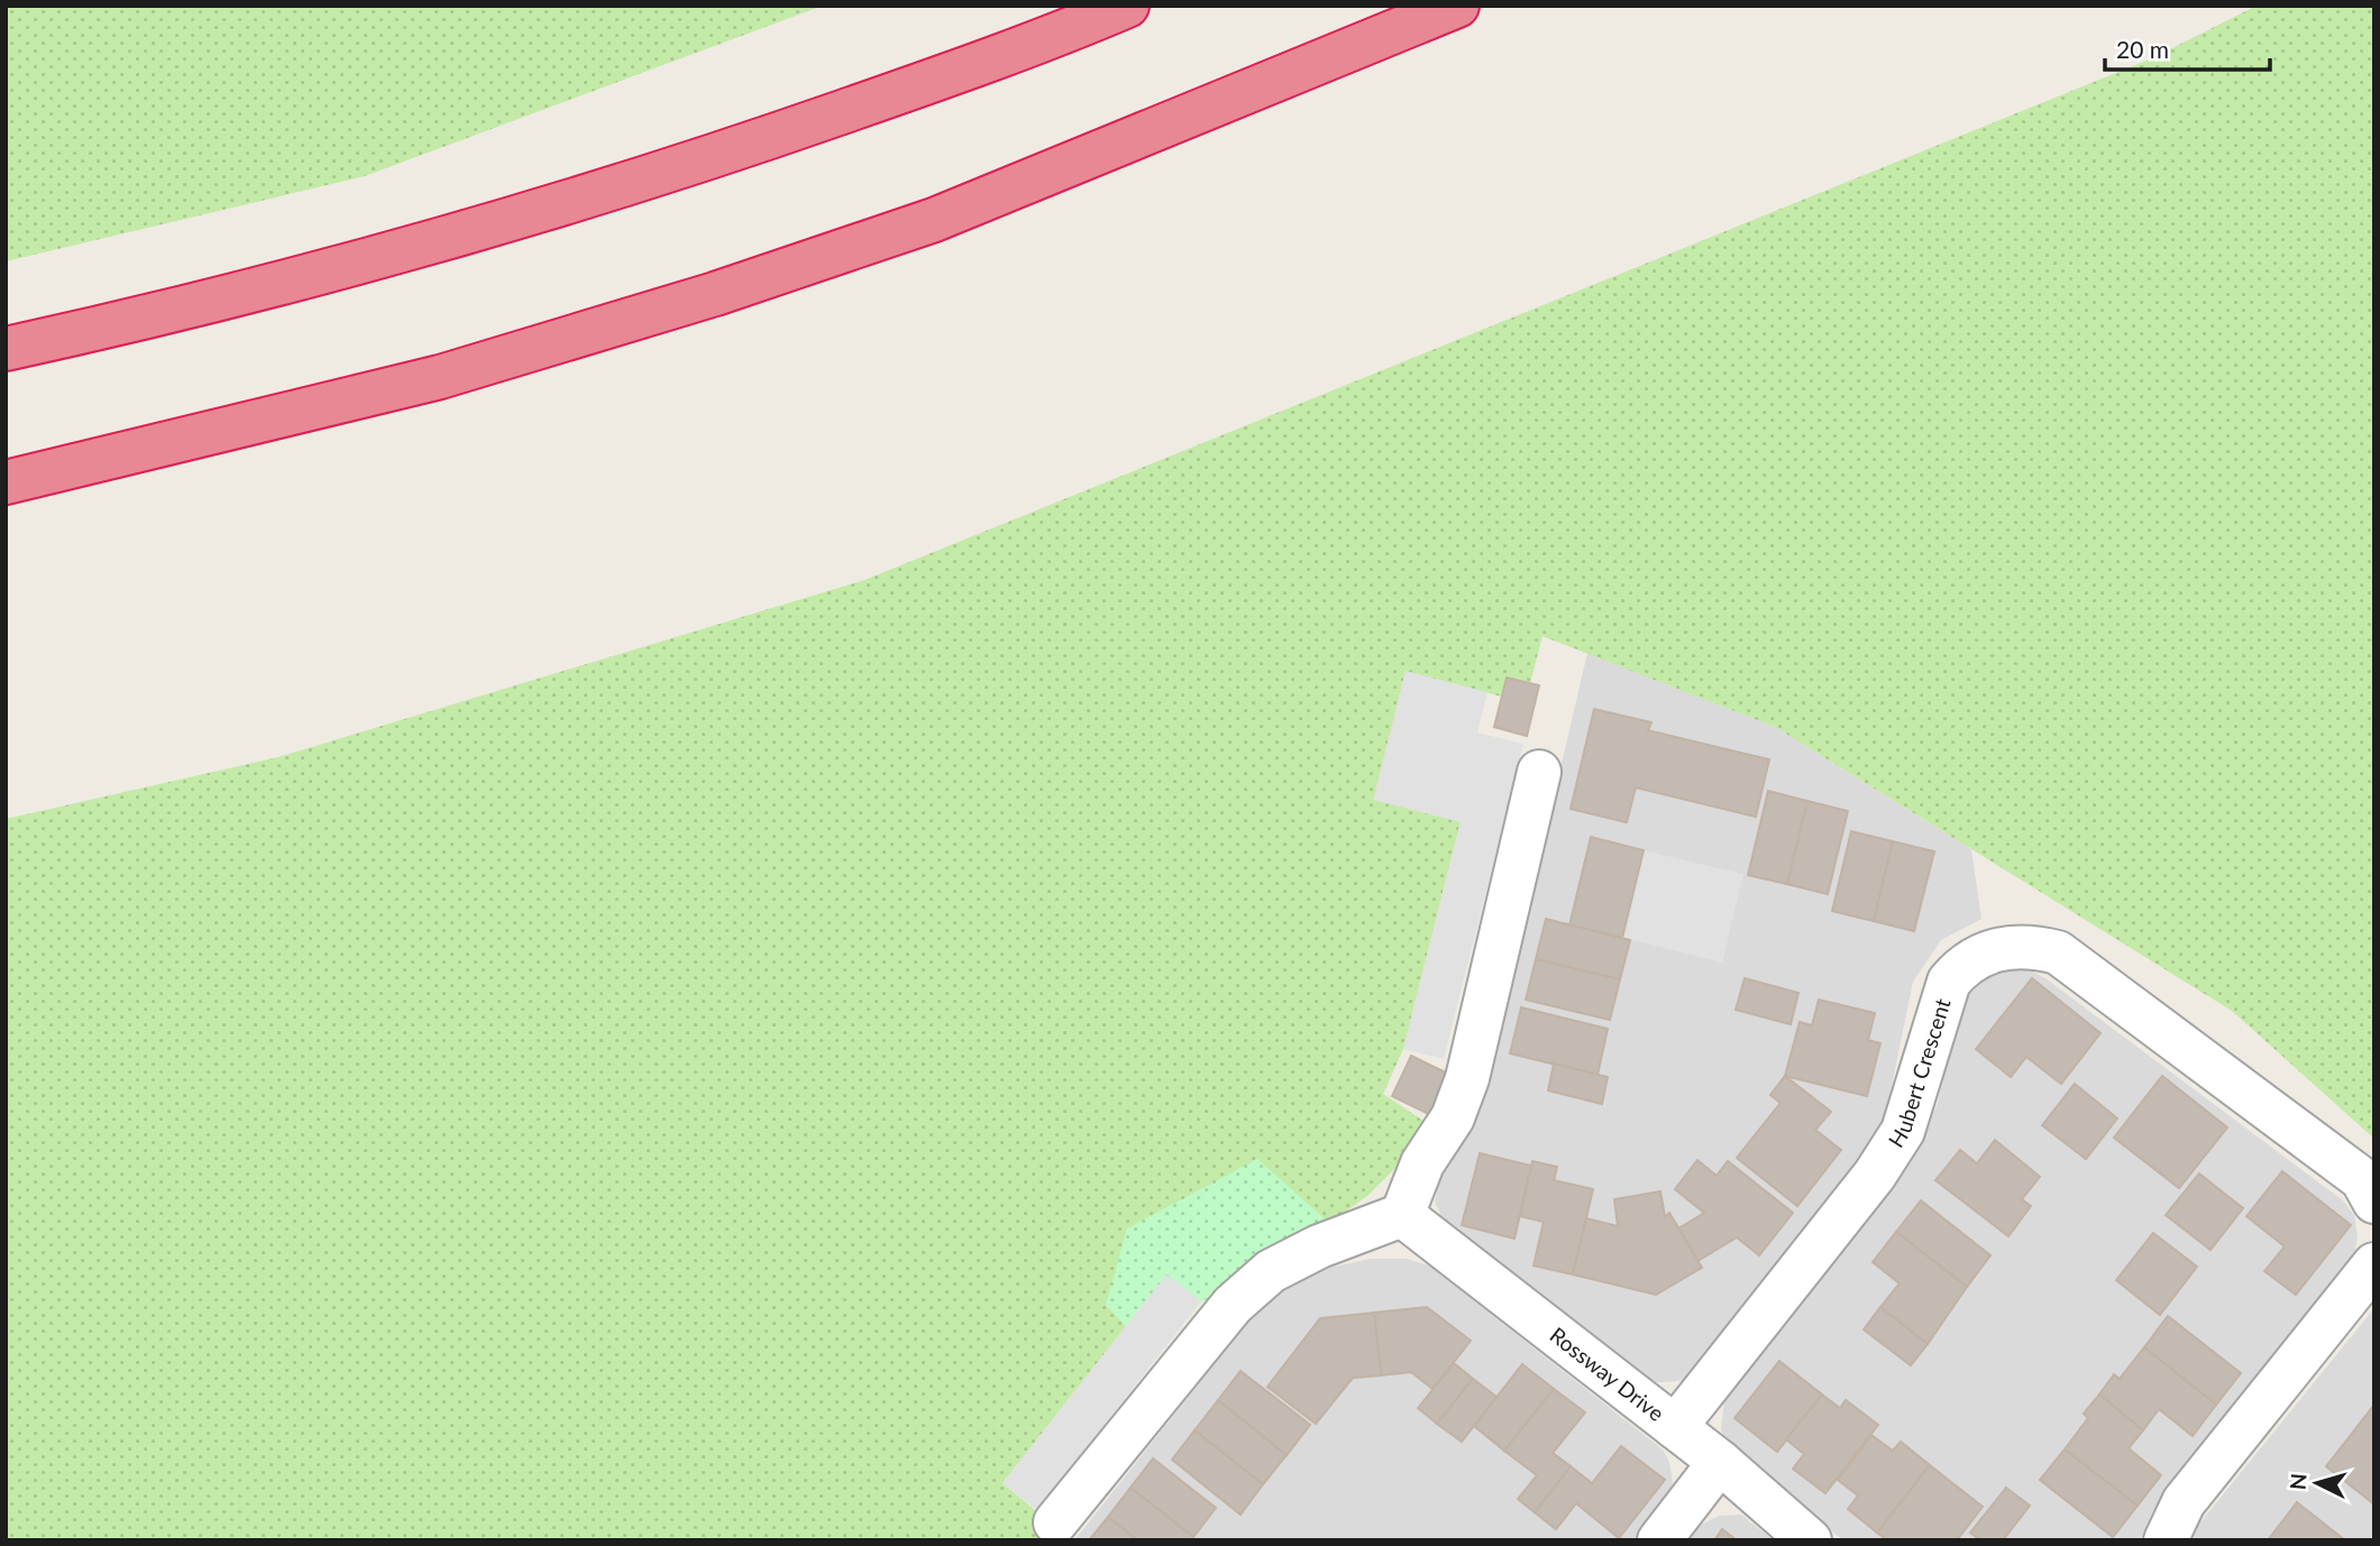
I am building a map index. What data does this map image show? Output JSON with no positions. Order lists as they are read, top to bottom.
{
  "streets": {
    "street": ["Hubert Crescent", "Rossway Drive"]
  },
  "crossings": [
    ["Hubert Crescent", "Rossway Drive"]
  ],
  "scale_bar": "20 m",
  "north": "left"
}
